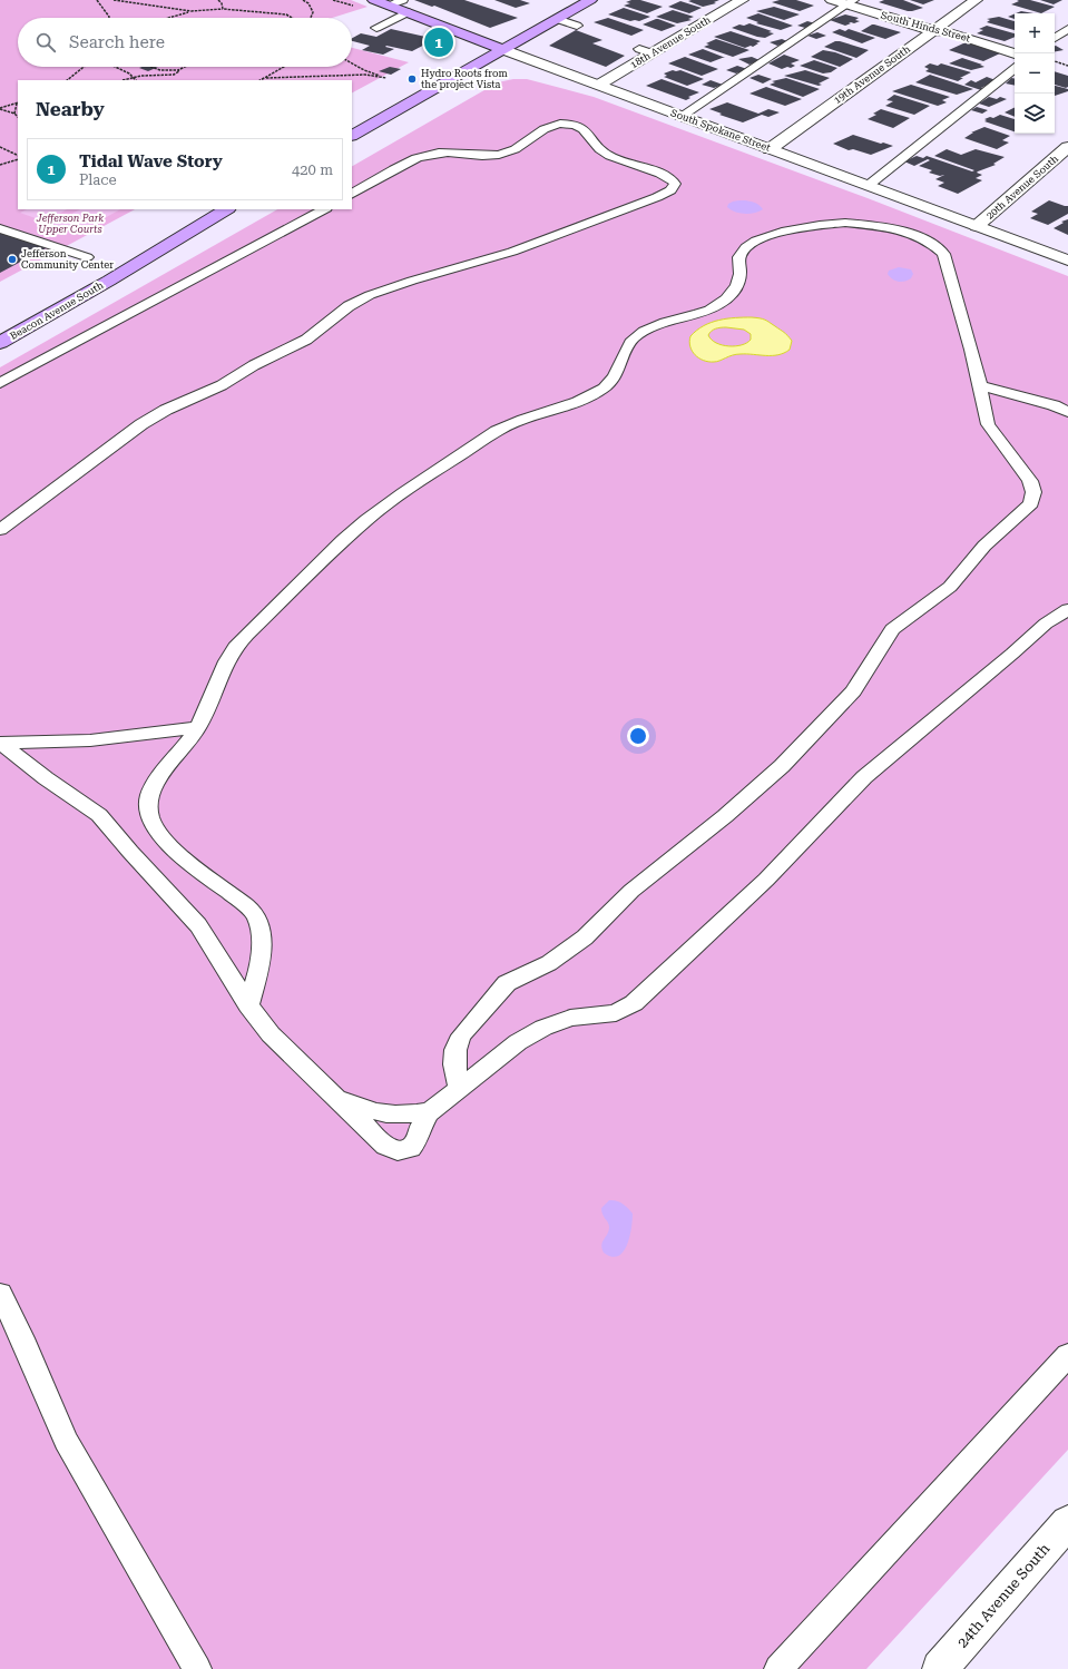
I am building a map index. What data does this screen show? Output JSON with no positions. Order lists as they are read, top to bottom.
{
  "streets": {
    "main road": ["South Spokane Street", "Beacon Avenue South"],
    "street": [
      "South Hinds Street",
      "18th Avenue South",
      "19th Avenue South",
      "20th Avenue South",
      "24th Avenue South"
    ]
  },
  "crossings": [
    ["South Hinds Street", "19th Avenue South"],
    ["18th Avenue South", "South Spokane Street"],
    ["19th Avenue South", "South Spokane Street"],
    ["South Spokane Street", "20th Avenue South"]
  ],
  "parks": ["Jefferson Park Upper Courts"],
  "places": ["Hydro Roots from the project Vista", "Jefferson Community Center"],
  "page": {
    "map_buttons": ["+", "−"],
    "search": "Search here",
    "pins": "1",
    "heading": "Nearby",
    "list": [
      {
        "mark": "1",
        "name": "Tidal Wave Story",
        "note": "Place",
        "value": "420 m"
      }
    ]
  }
}
